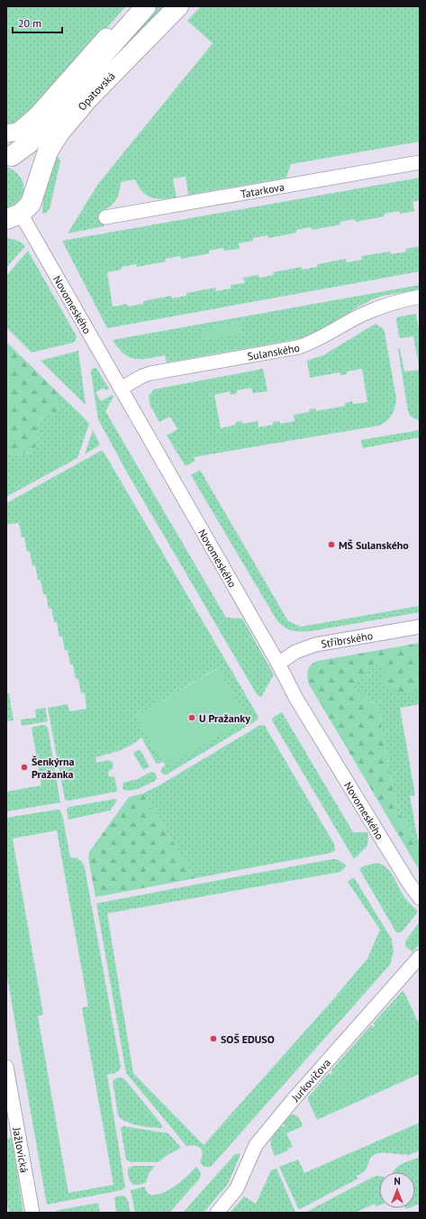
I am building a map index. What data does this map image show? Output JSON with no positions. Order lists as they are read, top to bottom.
{
  "streets": {
    "main road": ["Opatovská"],
    "street": [
      "Tatarkova",
      "Novomeského",
      "Sulanského",
      "Stříbrského",
      "Jurkovičova",
      "Jažlovická"
    ]
  },
  "crossings": [
    ["Opatovská", "Novomeského"],
    ["Novomeského", "Sulanského"],
    ["Novomeského", "Stříbrského"]
  ],
  "places": [
    "MŠ Sulanského",
    "U Pražanky",
    "Šenkýrna Pražanka",
    "SOŠ EDUSO"
  ],
  "scale_bar": "20 m",
  "north": "top"
}
